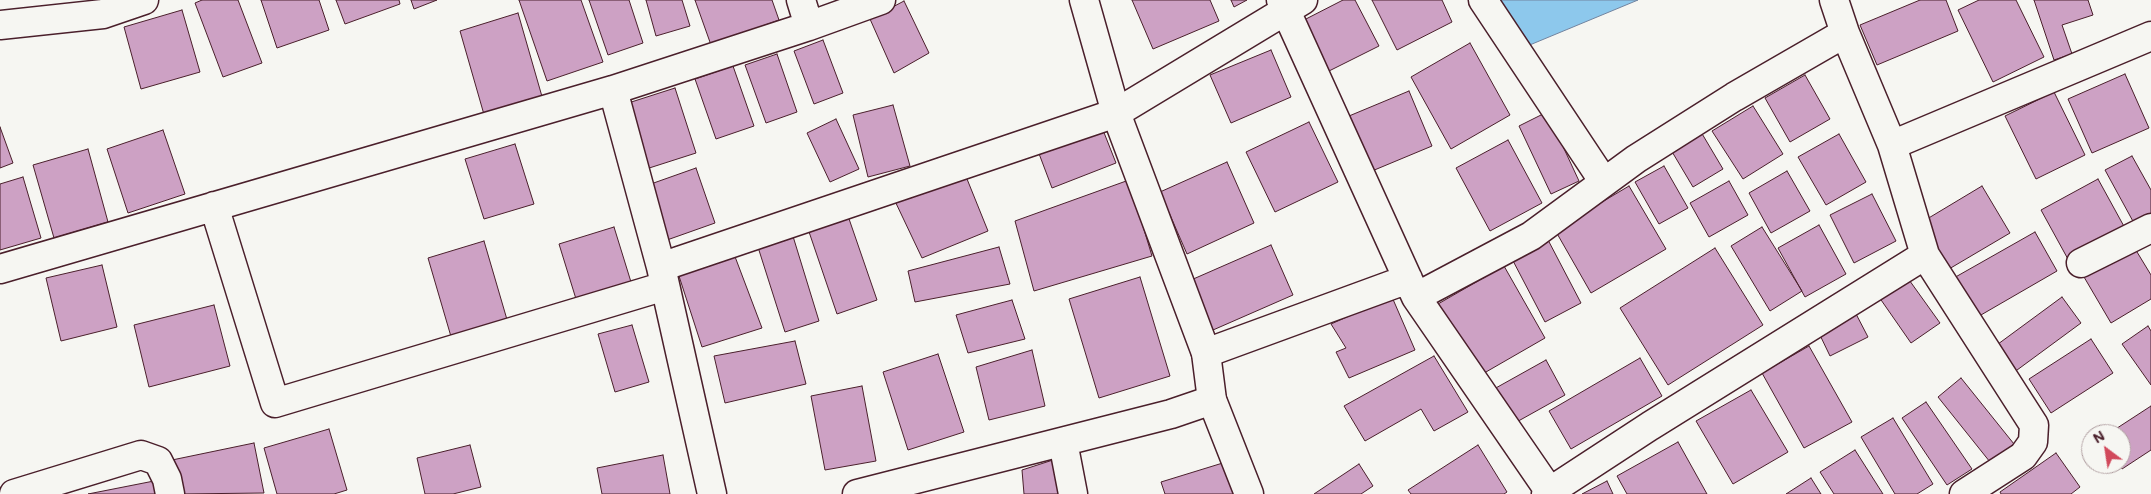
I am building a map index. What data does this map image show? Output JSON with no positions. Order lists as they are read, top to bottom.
{
  "north": "top left"
}
